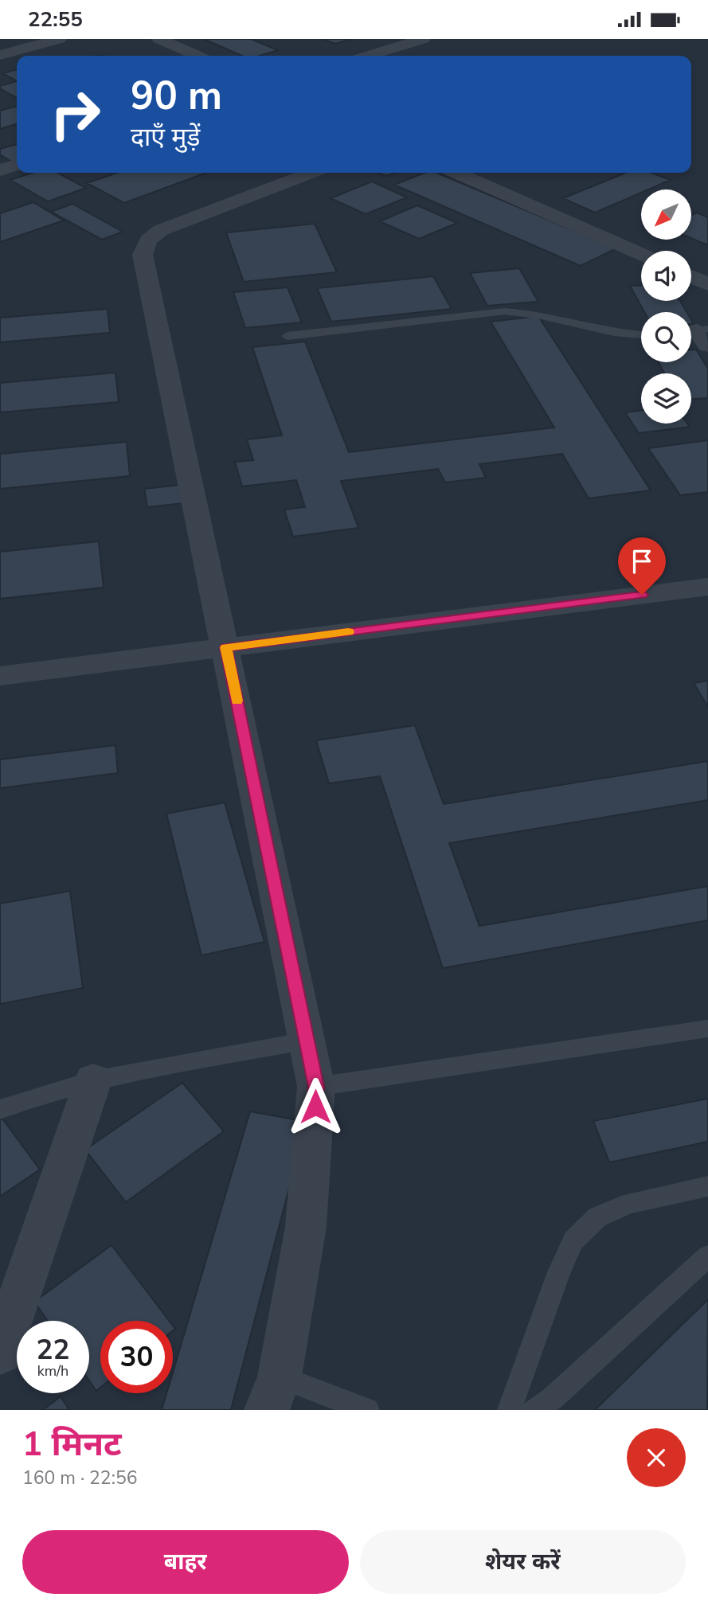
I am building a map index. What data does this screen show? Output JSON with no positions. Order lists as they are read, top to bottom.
{
  "north": "bottom left",
  "page": {
    "status": "22:55",
    "turn": ["90 m", "दाएँ मुड़ें"],
    "speed": "22 km/h",
    "limit": "30",
    "heading": ["1 मिनट", "160 m · 22:56"],
    "buttons": ["बाहर", "शेयर करें"]
  }
}
